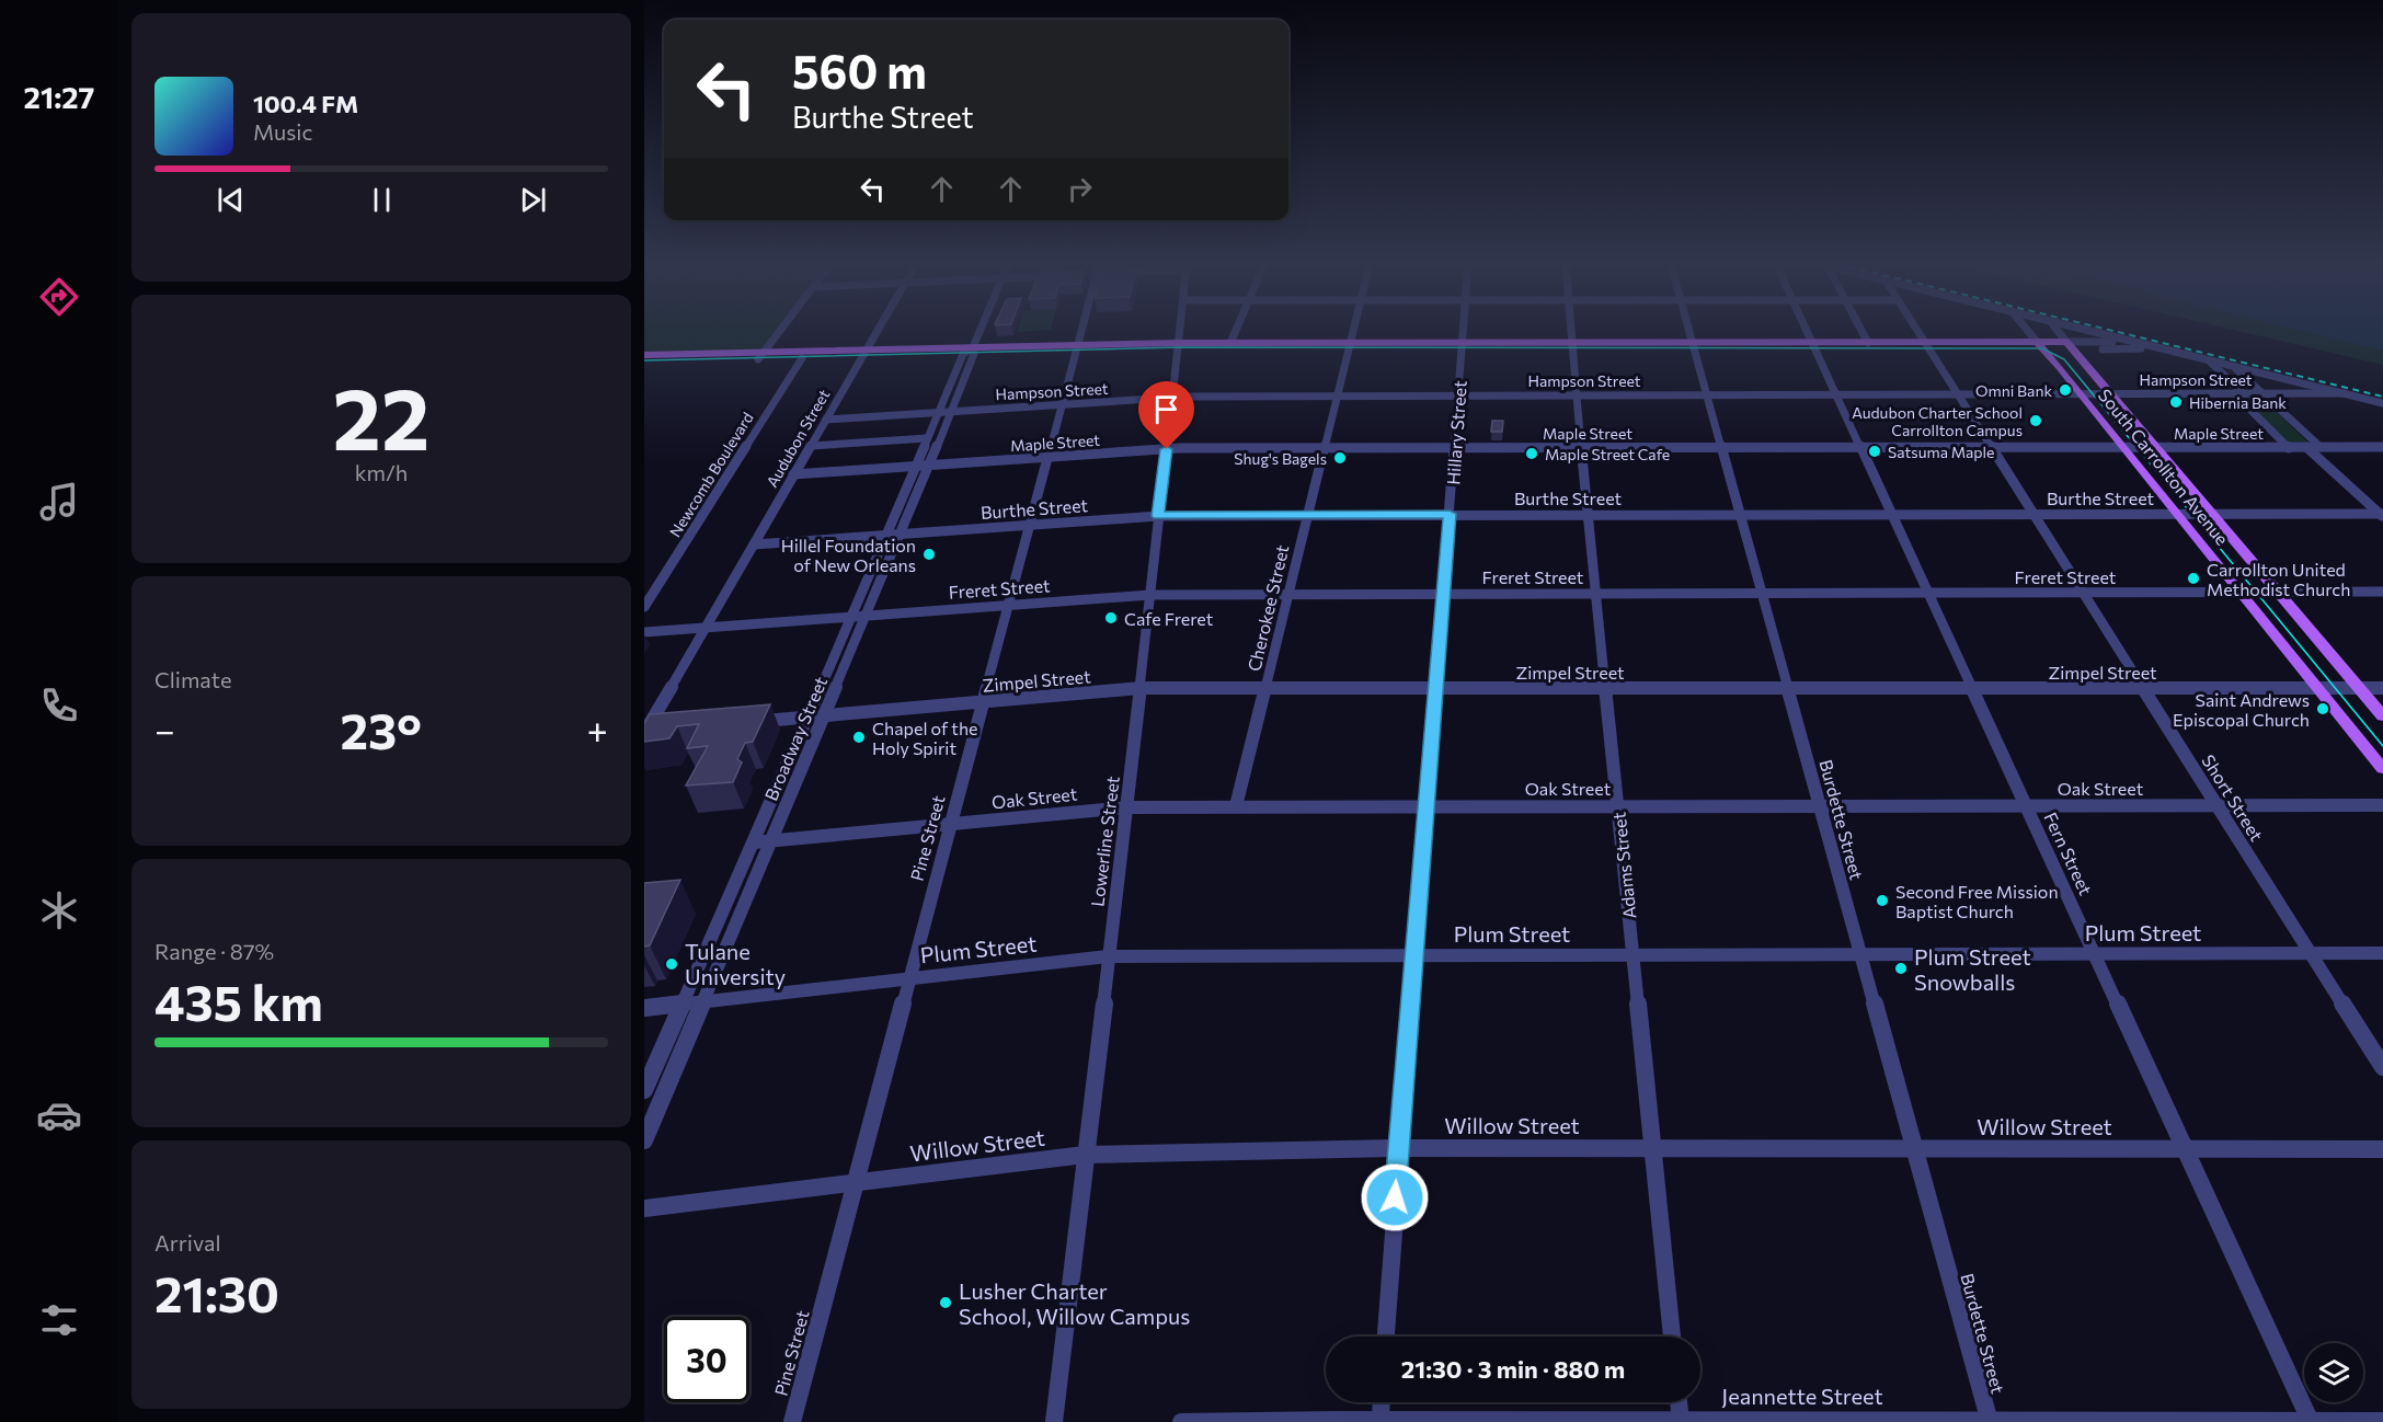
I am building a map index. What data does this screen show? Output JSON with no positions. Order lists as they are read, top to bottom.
{
  "streets": {
    "main road": ["South Carrollton Avenue"],
    "street": [
      "Hampson Street",
      "Hillary Street",
      "Maple Street",
      "Audubon Street",
      "Newcomb Boulevard",
      "Burthe Street",
      "Freret Street",
      "Cherokee Street",
      "Zimpel Street",
      "Broadway Street",
      "Oak Street",
      "Short Street",
      "Burdette Street",
      "Pine Street",
      "Lowerline Street",
      "Fern Street",
      "Adams Street",
      "Plum Street",
      "Willow Street",
      "Jeannette Street"
    ]
  },
  "crossings": [
    ["Hampson Street", "Hillary Street"],
    ["Hampson Street", "Audubon Street"],
    ["Hampson Street", "South Carrollton Avenue"],
    ["Hampson Street", "Cherokee Street"],
    ["Hampson Street", "Broadway Street"],
    ["Hampson Street", "Short Street"],
    ["Hampson Street", "Burdette Street"],
    ["Hampson Street", "Pine Street"],
    ["Hampson Street", "Lowerline Street"],
    ["Hampson Street", "Fern Street"],
    ["Hampson Street", "Adams Street"],
    ["Hillary Street", "Maple Street"],
    ["Hillary Street", "Burthe Street"],
    ["Hillary Street", "Freret Street"],
    ["Hillary Street", "Zimpel Street"],
    ["Hillary Street", "Oak Street"],
    ["Hillary Street", "Plum Street"],
    ["Hillary Street", "Willow Street"],
    ["Maple Street", "Audubon Street"],
    ["Maple Street", "South Carrollton Avenue"],
    ["Maple Street", "Cherokee Street"],
    ["Maple Street", "Broadway Street"],
    ["Maple Street", "Short Street"],
    ["Maple Street", "Burdette Street"],
    ["Maple Street", "Pine Street"],
    ["Maple Street", "Lowerline Street"],
    ["Maple Street", "Fern Street"],
    ["Maple Street", "Adams Street"],
    ["Audubon Street", "Burthe Street"],
    ["Audubon Street", "Freret Street"],
    ["South Carrollton Avenue", "Burthe Street"],
    ["South Carrollton Avenue", "Freret Street"],
    ["South Carrollton Avenue", "Zimpel Street"],
    ["Burthe Street", "Cherokee Street"],
    ["Burthe Street", "Broadway Street"],
    ["Burthe Street", "Short Street"],
    ["Burthe Street", "Burdette Street"],
    ["Burthe Street", "Pine Street"],
    ["Burthe Street", "Lowerline Street"],
    ["Burthe Street", "Fern Street"],
    ["Burthe Street", "Adams Street"],
    ["Freret Street", "Cherokee Street"],
    ["Freret Street", "Broadway Street"],
    ["Freret Street", "Short Street"],
    ["Freret Street", "Burdette Street"],
    ["Freret Street", "Pine Street"],
    ["Freret Street", "Lowerline Street"],
    ["Freret Street", "Fern Street"],
    ["Freret Street", "Adams Street"],
    ["Cherokee Street", "Zimpel Street"],
    ["Cherokee Street", "Oak Street"],
    ["Zimpel Street", "Broadway Street"],
    ["Zimpel Street", "Short Street"],
    ["Zimpel Street", "Burdette Street"],
    ["Zimpel Street", "Pine Street"],
    ["Zimpel Street", "Lowerline Street"],
    ["Zimpel Street", "Fern Street"],
    ["Zimpel Street", "Adams Street"],
    ["Broadway Street", "Oak Street"],
    ["Broadway Street", "Plum Street"],
    ["Oak Street", "Short Street"],
    ["Oak Street", "Burdette Street"],
    ["Oak Street", "Pine Street"],
    ["Oak Street", "Lowerline Street"],
    ["Oak Street", "Fern Street"],
    ["Oak Street", "Adams Street"],
    ["Short Street", "Plum Street"],
    ["Burdette Street", "Plum Street"],
    ["Burdette Street", "Willow Street"],
    ["Burdette Street", "Jeannette Street"],
    ["Pine Street", "Plum Street"],
    ["Pine Street", "Willow Street"],
    ["Lowerline Street", "Plum Street"],
    ["Lowerline Street", "Willow Street"],
    ["Fern Street", "Plum Street"],
    ["Fern Street", "Willow Street"],
    ["Fern Street", "Jeannette Street"],
    ["Adams Street", "Plum Street"],
    ["Adams Street", "Willow Street"]
  ],
  "places": [
    "Omni Bank",
    "Hibernia Bank",
    "Audubon Charter School Carrollton Campus",
    "Satsuma Maple",
    "Maple Street Cafe",
    "Shug's Bagels",
    "Hillel Foundation of New Orleans",
    "Carrollton United Methodist Church",
    "Cafe Freret",
    "Saint Andrews Episcopal Church",
    "Chapel of the Holy Spirit",
    "Second Free Mission Baptist Church",
    "Tulane University",
    "Plum Street Snowballs",
    "Lusher Charter School, Willow Campus"
  ],
  "page": {
    "tabs": "21:27",
    "turn": ["560 m", "Burthe Street"],
    "song": ["100.4 FM", "Music"],
    "tile": [
      ["22", "km/h"],
      "Climate",
      ["Range · 87%", "435 km"],
      ["Arrival", "21:30"]
    ],
    "heat": ["−", "23°", "+"],
    "limit": "30",
    "trip": "21:30 · 3 min · 880 m"
  }
}
